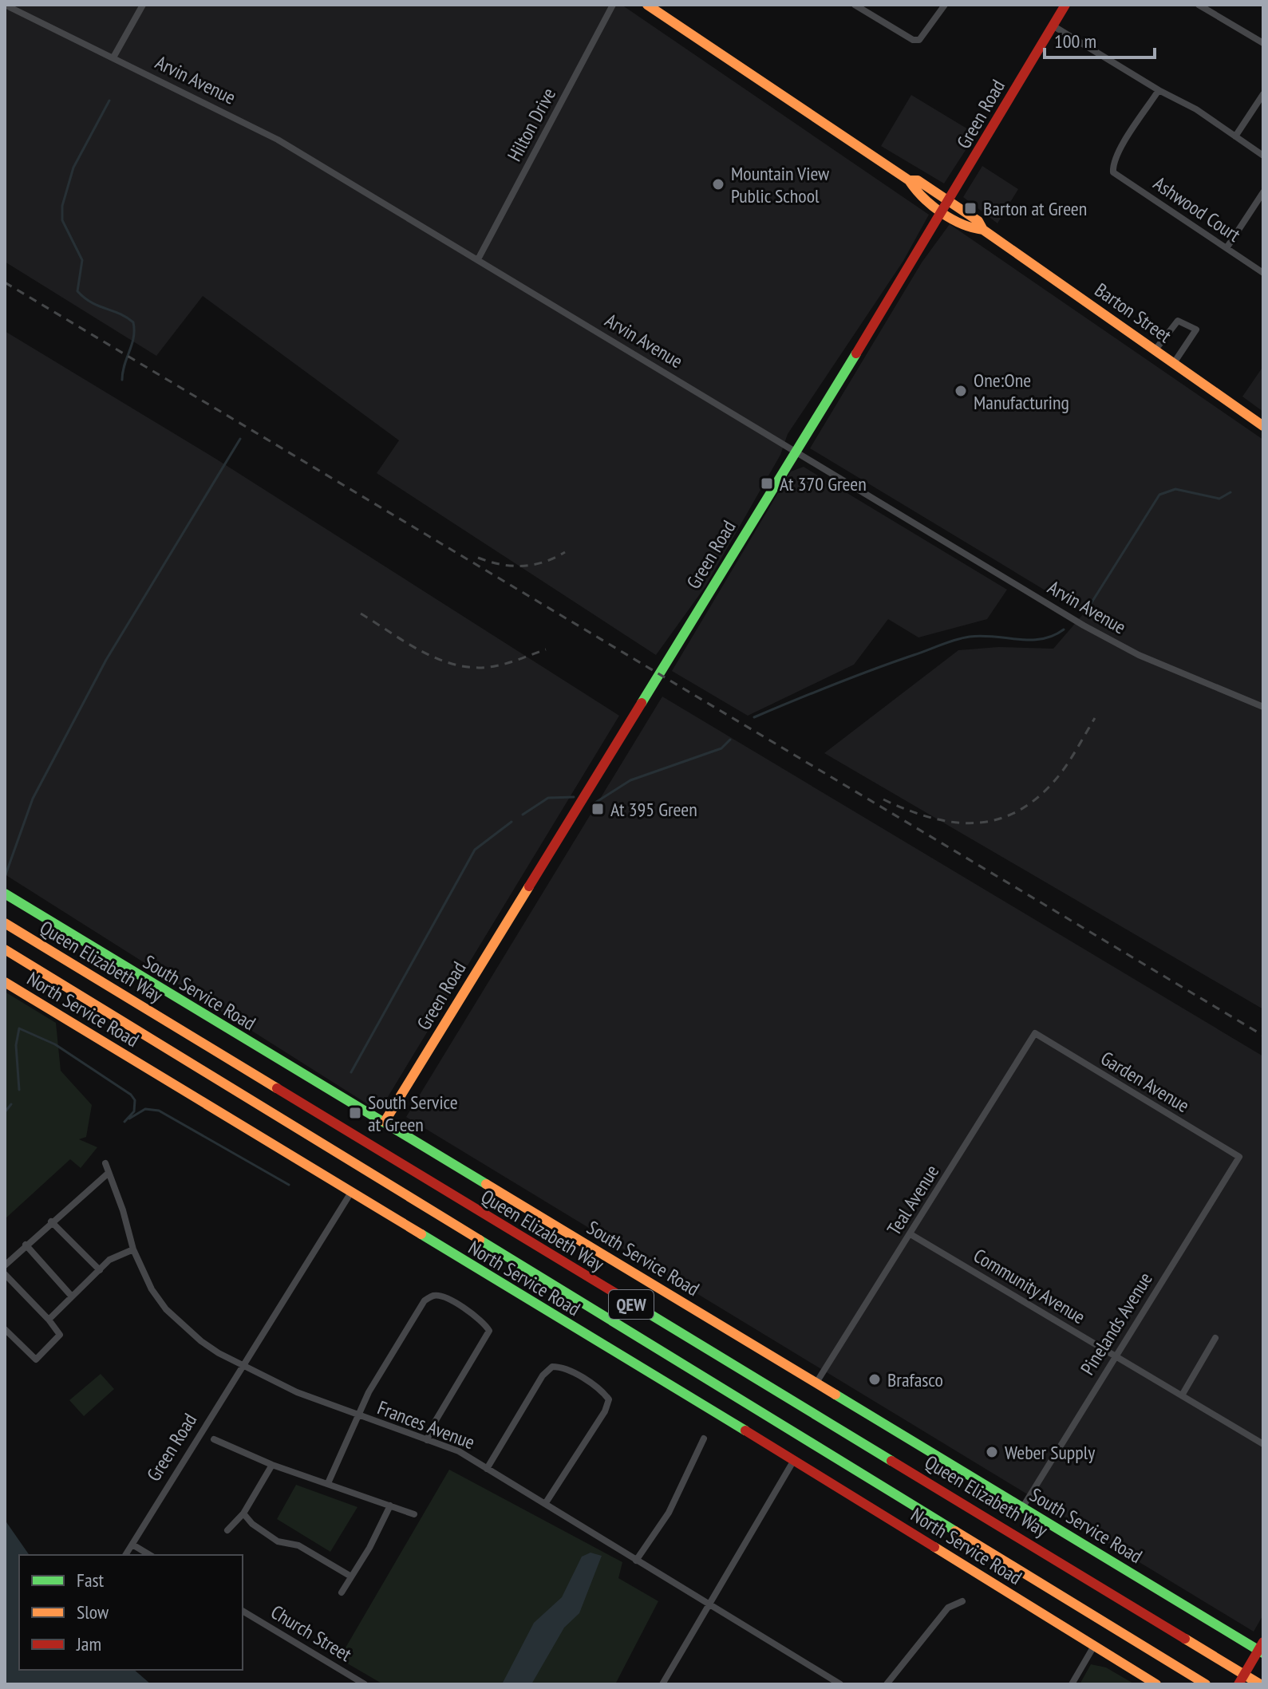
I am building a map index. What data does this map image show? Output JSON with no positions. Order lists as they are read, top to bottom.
{
  "streets": {
    "main road": [
      "Green Road",
      "Barton Street",
      "Queen Elizabeth Way",
      "South Service Road",
      "North Service Road",
      "QEW"
    ],
    "street": [
      "Arvin Avenue",
      "Hilton Drive",
      "Ashwood Court",
      "Garden Avenue",
      "Teal Avenue",
      "Community Avenue",
      "Pinelands Avenue",
      "Frances Avenue",
      "Church Street"
    ]
  },
  "crossings": [
    ["Arvin Avenue", "Green Road"],
    ["Arvin Avenue", "Hilton Drive"],
    ["Green Road", "Barton Street"],
    ["Green Road", "South Service Road"],
    ["Green Road", "North Service Road"],
    ["Green Road", "Frances Avenue"],
    ["South Service Road", "Teal Avenue"],
    ["South Service Road", "Pinelands Avenue"],
    ["Garden Avenue", "Teal Avenue"],
    ["Garden Avenue", "Pinelands Avenue"],
    ["Teal Avenue", "Community Avenue"],
    ["Community Avenue", "Pinelands Avenue"]
  ],
  "places": {
    "other": [
      "Mountain View Public School",
      "One:One Manufacturing",
      "Brafasco",
      "Weber Supply"
    ],
    "transit": [
      "Barton at Green",
      "At 370 Green",
      "At 395 Green",
      "South Service at Green"
    ]
  },
  "legend": ["Fast", "Slow", "Jam"],
  "scale_bar": "100 m"
}
